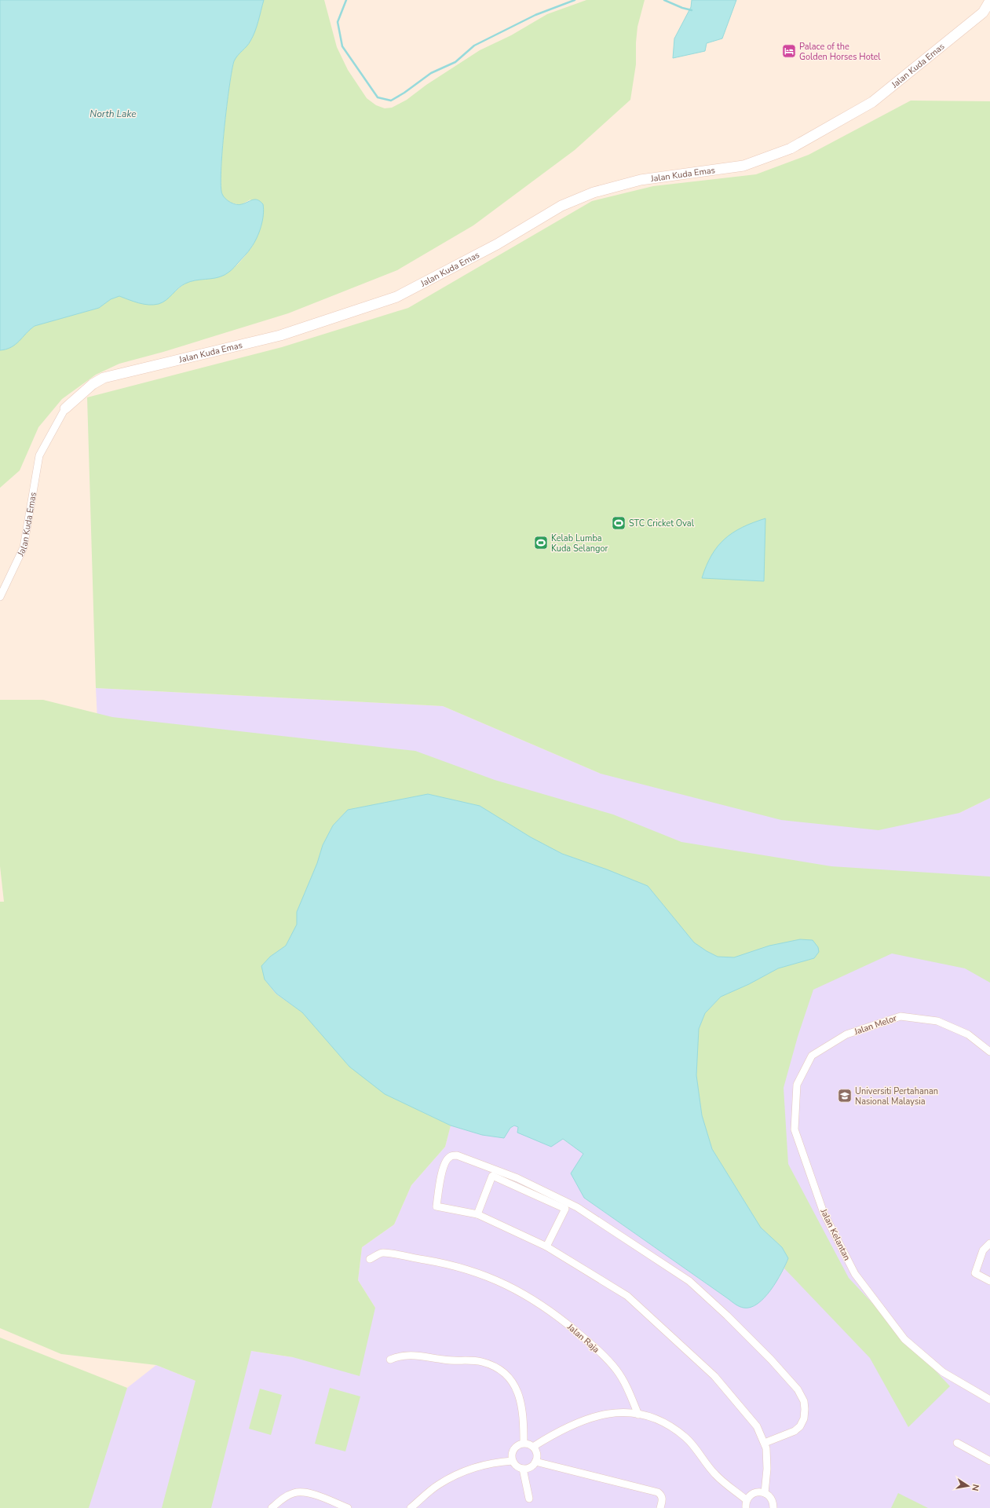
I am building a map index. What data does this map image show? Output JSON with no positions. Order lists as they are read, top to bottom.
{
  "streets": {
    "street": [
      "Jalan Kuda Emas",
      "Jalan Melor",
      "Jalan Kelantan",
      "Jalan Raja"
    ]
  },
  "crossings": [
    ["Jalan Melor", "Jalan Kelantan"]
  ],
  "water": ["North Lake"],
  "places": {
    "hotel": ["Palace of the Golden Horses Hotel"],
    "sports": ["STC Cricket Oval", "Kelab Lumba Kuda Selangor"],
    "school or university": ["Universiti Pertahanan Nasional Malaysia"]
  },
  "north": "right"
}
